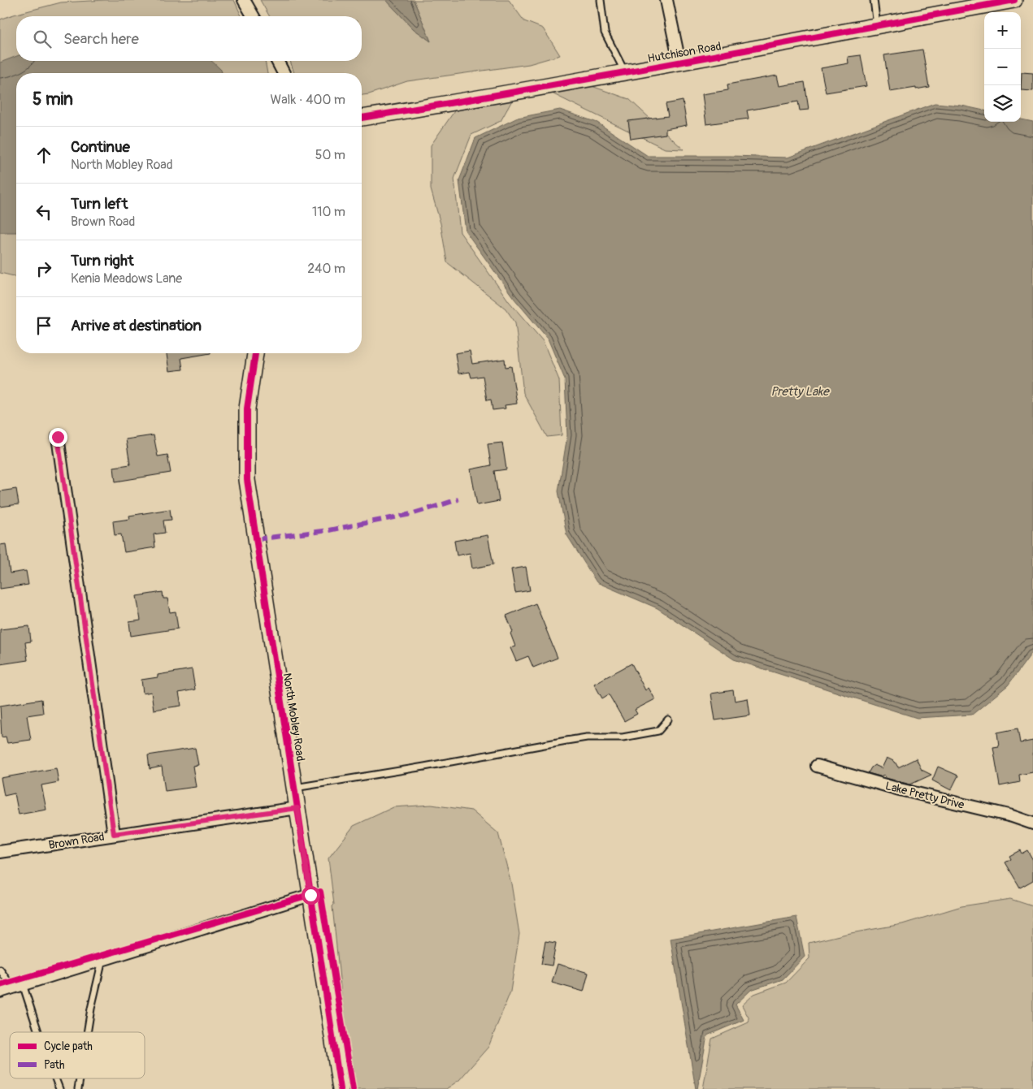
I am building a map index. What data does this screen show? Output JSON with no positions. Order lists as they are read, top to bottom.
{
  "streets": {
    "street": [
      "Hutchison Road",
      "North Mobley Road",
      "Lake Pretty Drive",
      "Brown Road"
    ]
  },
  "crossings": [
    ["North Mobley Road", "Brown Road"]
  ],
  "water": ["Pretty Lake"],
  "legend": ["Cycle path", "Path"],
  "page": {
    "map_buttons": ["+", "−"],
    "search": "Search here",
    "heading": ["5 min", "Walk · 400 m"],
    "list": [
      ["Continue", "North Mobley Road", "50 m"],
      ["Turn left", "Brown Road", "110 m"],
      ["Turn right", "Kenia Meadows Lane", "240 m"],
      "Arrive at destination"
    ]
  }
}
